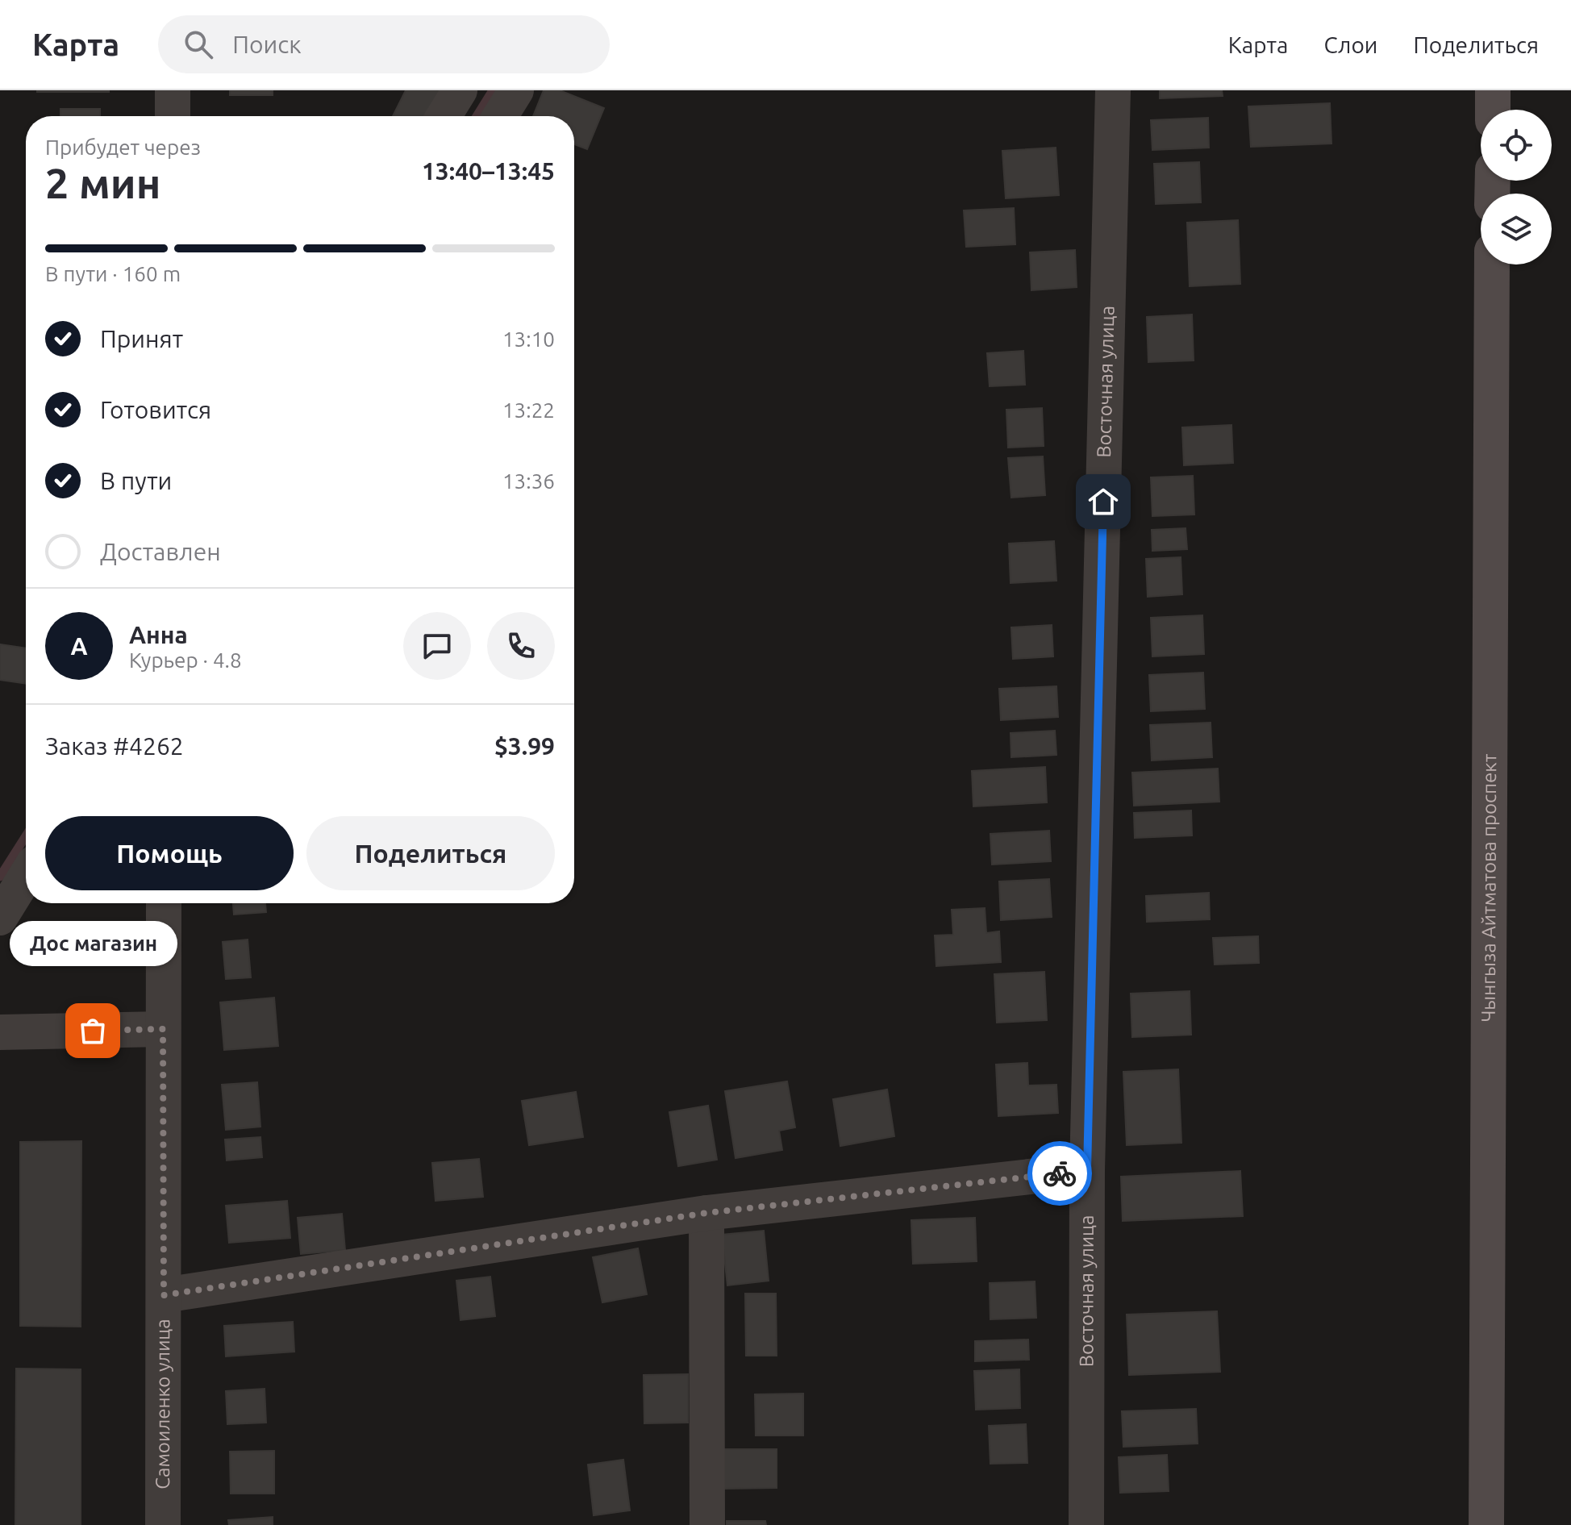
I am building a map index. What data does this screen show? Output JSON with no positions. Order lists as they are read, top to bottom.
{
  "streets": {
    "main road": ["Чынгыза Айтматова проспект"],
    "street": ["Восточная улица", "Самоиленко улица"]
  },
  "places": ["Дос магазин"],
  "page": {
    "header": "Карта",
    "search": "Поиск",
    "nav": ["Карта", "Слои", "Поделиться"],
    "heading": ["2 мин", "Прибудет через", "13:40–13:45"],
    "panel": [
      "Анна",
      "Курьер · 4.8",
      "Заказ #4262",
      "$3.99"
    ],
    "bar": "В пути · 160 m",
    "list": [
      ["Принят", "13:10"],
      ["Готовится", "13:22"],
      ["В пути", "13:36"],
      "Доставлен"
    ],
    "round": "А",
    "buttons": ["Помощь", "Поделиться"],
    "bubble": "Дос магазин"
  }
}
